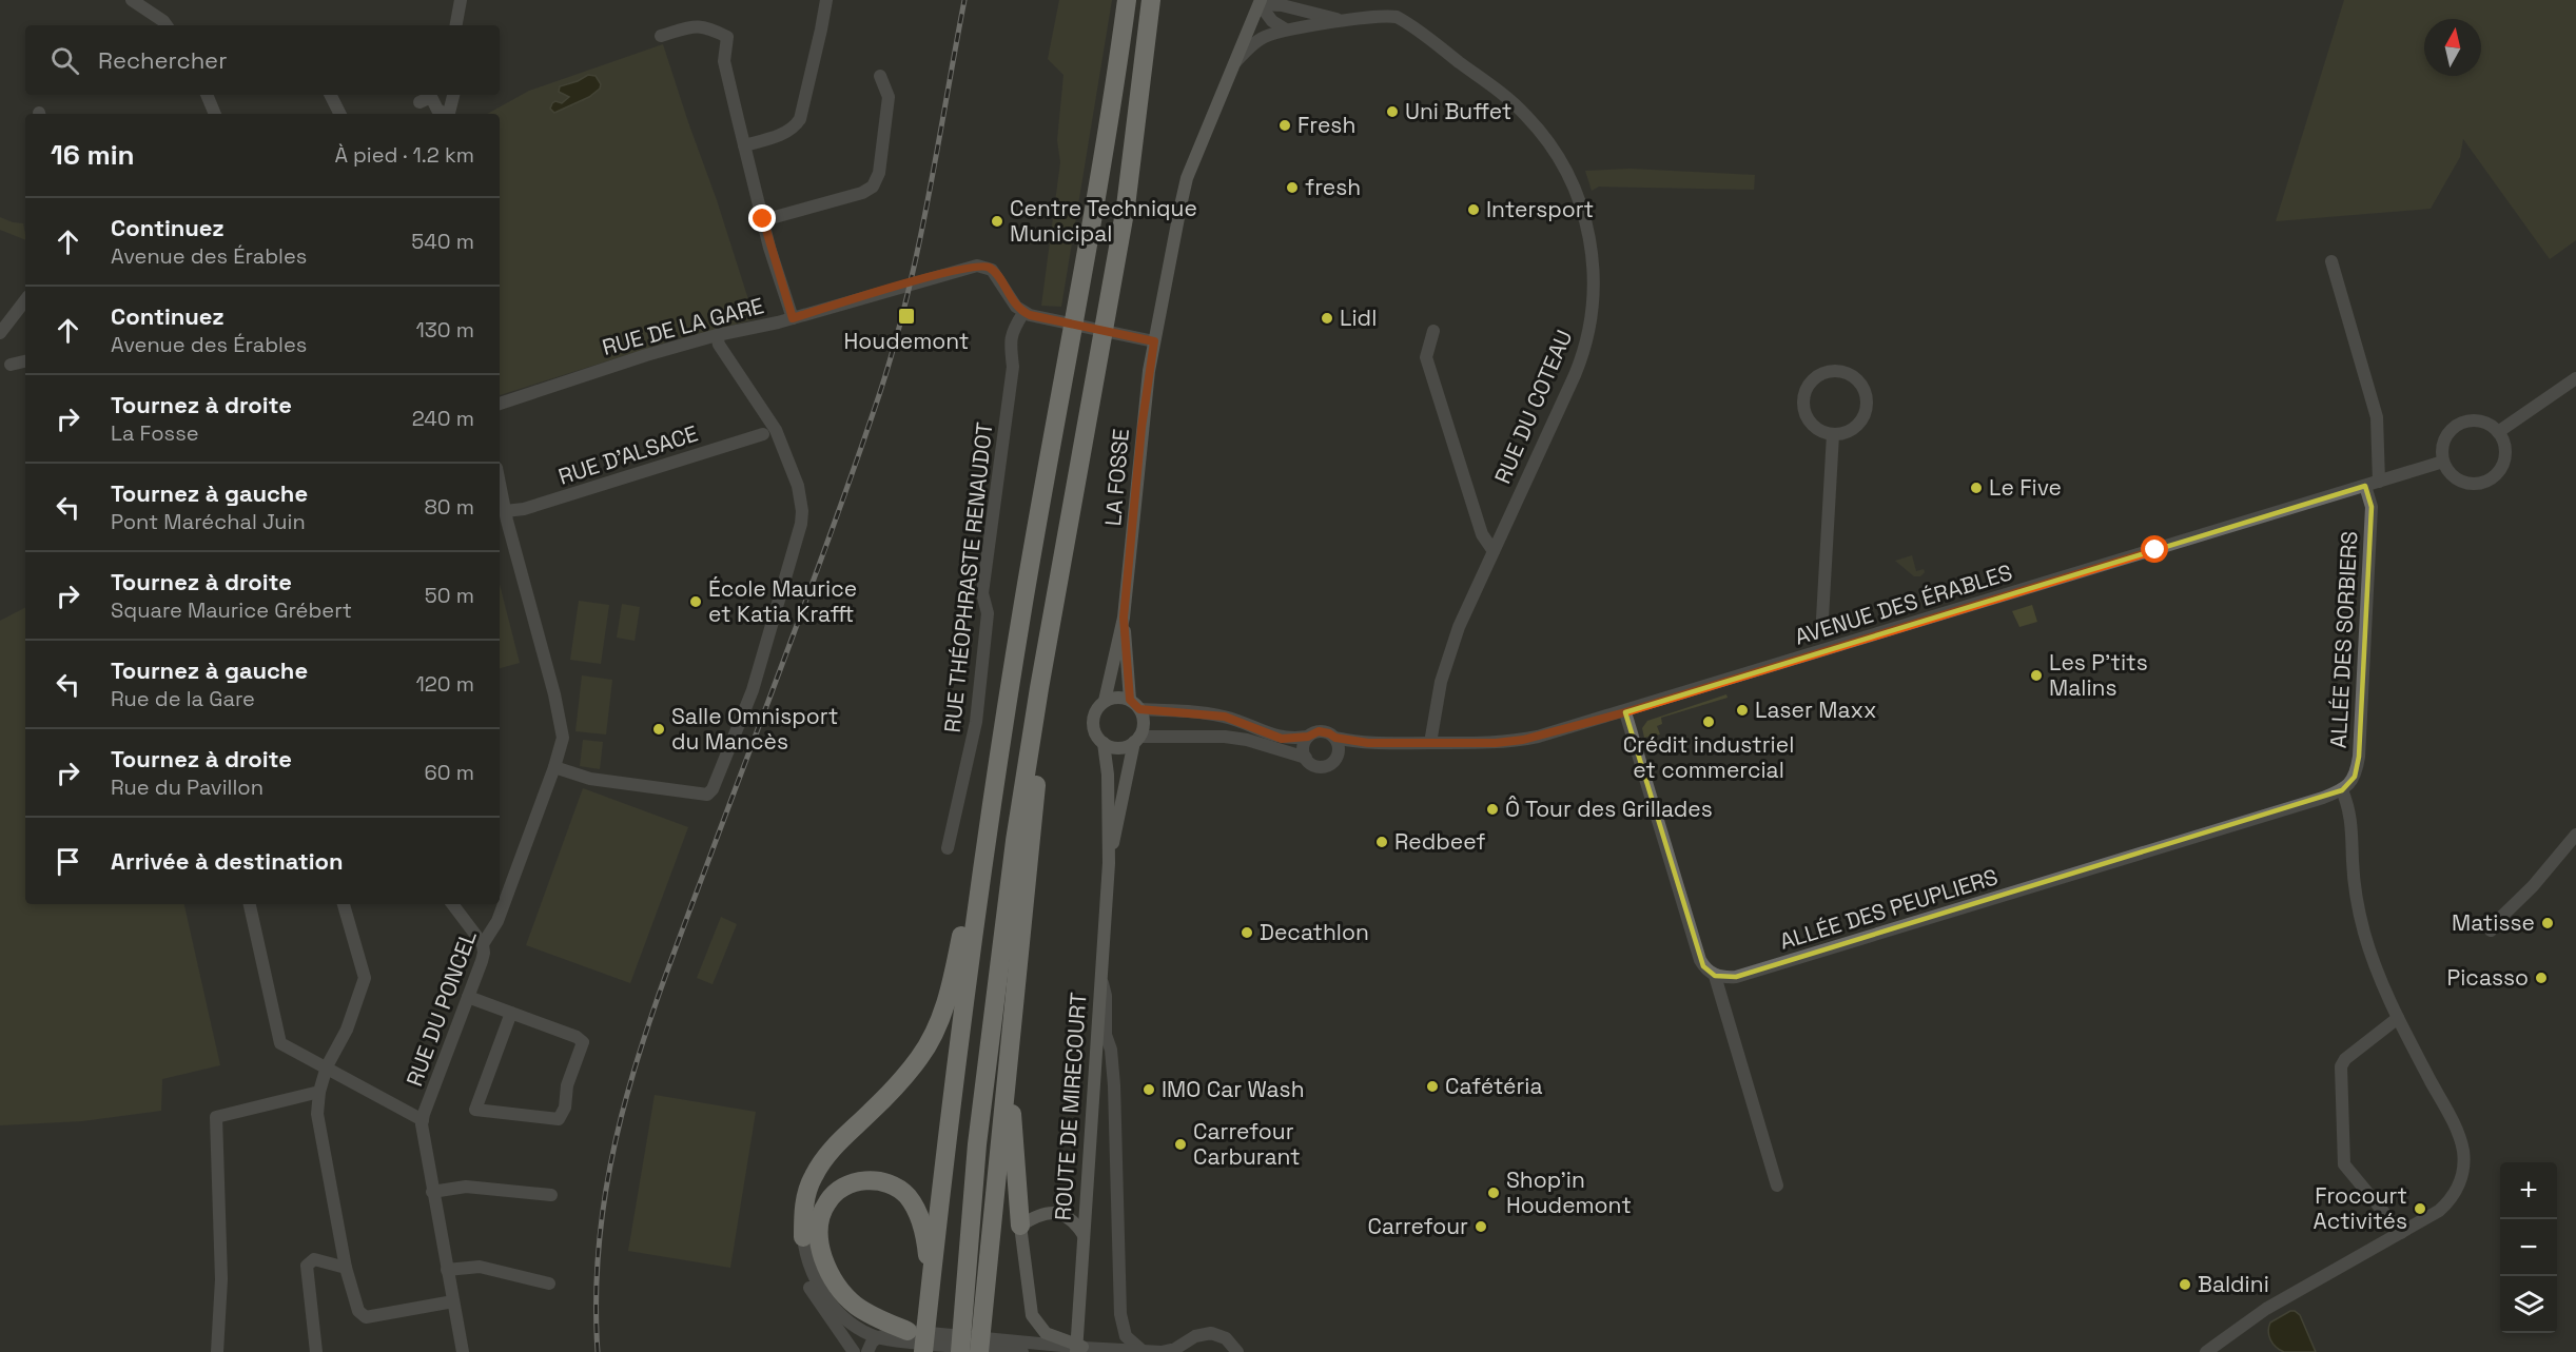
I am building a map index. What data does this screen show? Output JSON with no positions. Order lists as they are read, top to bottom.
{
  "streets": {
    "main road": ["LA FOSSE", "ROUTE DE MIRECOURT"],
    "street": [
      "RUE DE LA GARE",
      "RUE DU COTEAU",
      "RUE D'ALSACE",
      "RUE THÉOPHRASTE RENAUDOT",
      "AVENUE DES ÉRABLES",
      "ALLÉE DES SORBIERS",
      "ALLÉE DES PEUPLIERS",
      "RUE DU PONCEL"
    ]
  },
  "crossings": [
    ["RUE DE LA GARE", "RUE THÉOPHRASTE RENAUDOT"],
    ["RUE DU COTEAU", "AVENUE DES ÉRABLES"],
    ["RUE D'ALSACE", "RUE DU PONCEL"],
    ["LA FOSSE", "ROUTE DE MIRECOURT"],
    ["AVENUE DES ÉRABLES", "ALLÉE DES SORBIERS"],
    ["ALLÉE DES SORBIERS", "ALLÉE DES PEUPLIERS"]
  ],
  "places": {
    "other": [
      "Uni Buffet",
      "Fresh",
      "fresh",
      "Intersport",
      "Centre Technique Municipal",
      "Lidl",
      "Le Five",
      "École Maurice et Katia Krafft",
      "Les P'tits Malins",
      "Laser Maxx",
      "Crédit industriel et commercial",
      "Salle Omnisport du Mancès",
      "Ô Tour des Grillades",
      "Redbeef",
      "Matisse",
      "Decathlon",
      "Picasso",
      "Cafétéria",
      "IMO Car Wash",
      "Carrefour Carburant",
      "Shop’in Houdemont",
      "Frocourt Activités",
      "Carrefour",
      "Baldini"
    ],
    "transit": ["Houdemont"]
  },
  "north": "top",
  "page": {
    "search": "Rechercher",
    "heading": ["16 min", "À pied · 1.2 km"],
    "list": [
      ["Continuez", "Avenue des Érables", "540 m"],
      ["Continuez", "Avenue des Érables", "130 m"],
      ["Tournez à droite", "La Fosse", "240 m"],
      ["Tournez à gauche", "Pont Maréchal Juin", "80 m"],
      ["Tournez à droite", "Square Maurice Grébert", "50 m"],
      ["Tournez à gauche", "Rue de la Gare", "120 m"],
      ["Tournez à droite", "Rue du Pavillon", "60 m"],
      "Arrivée à destination"
    ],
    "map_buttons": ["+", "−"]
  }
}
